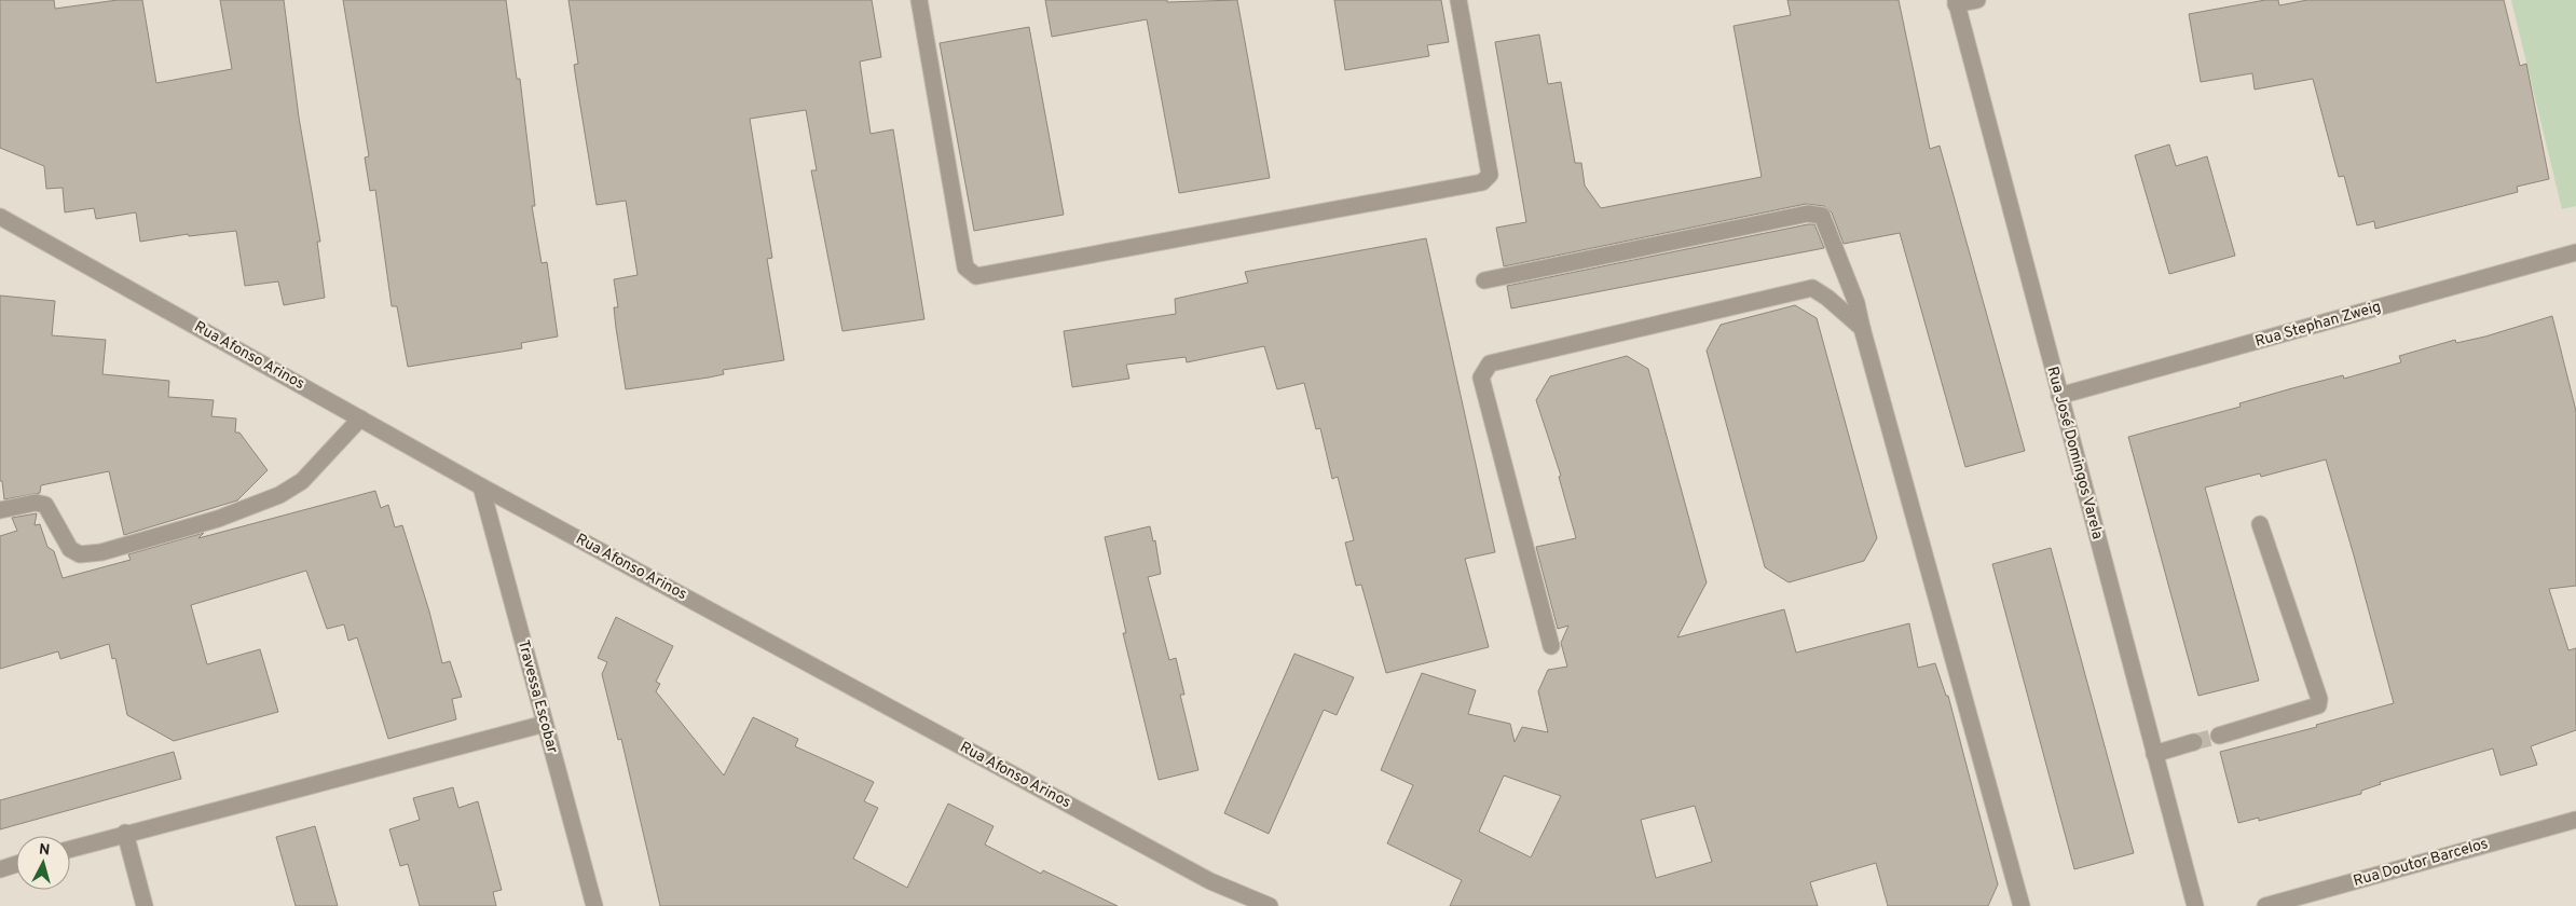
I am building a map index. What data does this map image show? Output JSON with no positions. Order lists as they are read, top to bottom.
{
  "streets": {
    "street": [
      "Rua Stephan Zweig",
      "Rua Afonso Arinos",
      "Rua José Domingos Varela",
      "Travessa Escobar",
      "Rua Doutor Barcelos"
    ]
  },
  "crossings": [
    ["Rua Stephan Zweig", "Rua José Domingos Varela"],
    ["Rua Afonso Arinos", "Travessa Escobar"]
  ],
  "north": "top"
}
